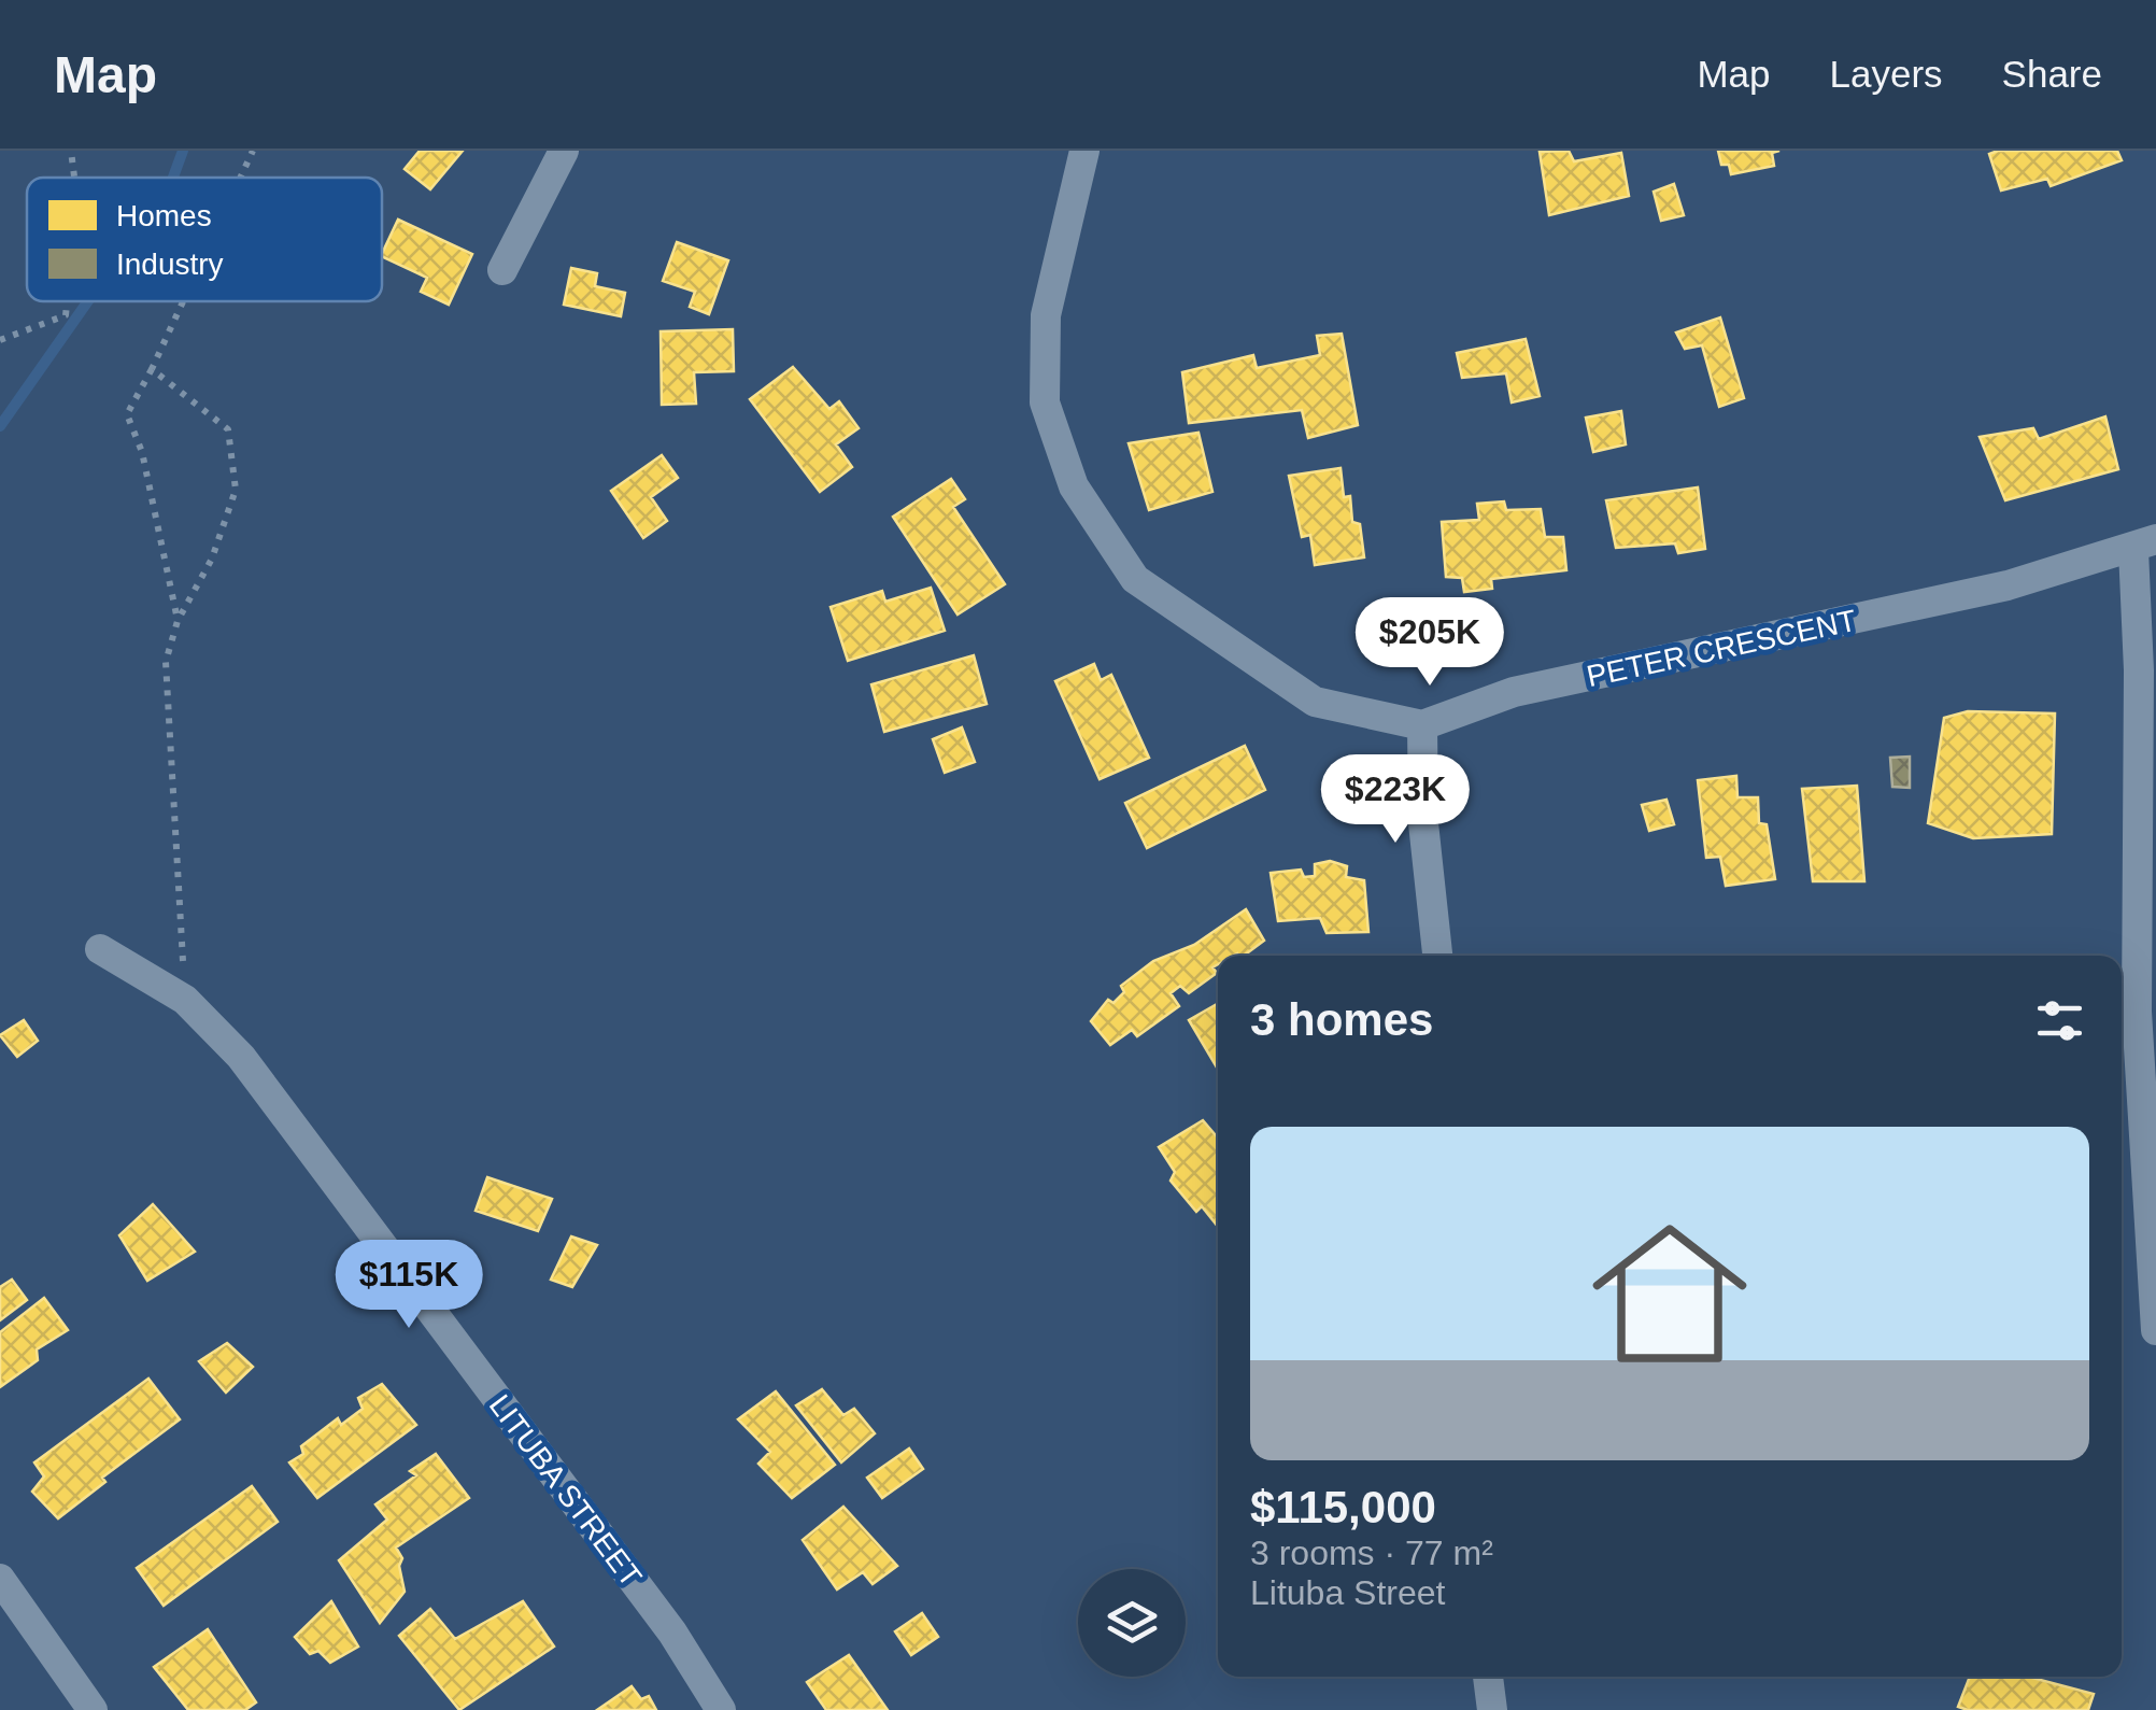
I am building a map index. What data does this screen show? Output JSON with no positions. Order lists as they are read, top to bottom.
{
  "streets": {
    "street": ["PETER CRESCENT", "LITUBA STREET"]
  },
  "legend": ["Homes", "Industry"],
  "page": {
    "header": "Map",
    "nav": ["Map", "Layers", "Share"],
    "price": ["$205K", "$223K", "$115K"],
    "heading": "3 homes",
    "list": [
      {
        "name": "$115,000",
        "note": "3 rooms · 77 m² · Lituba Street"
      }
    ]
  }
}
